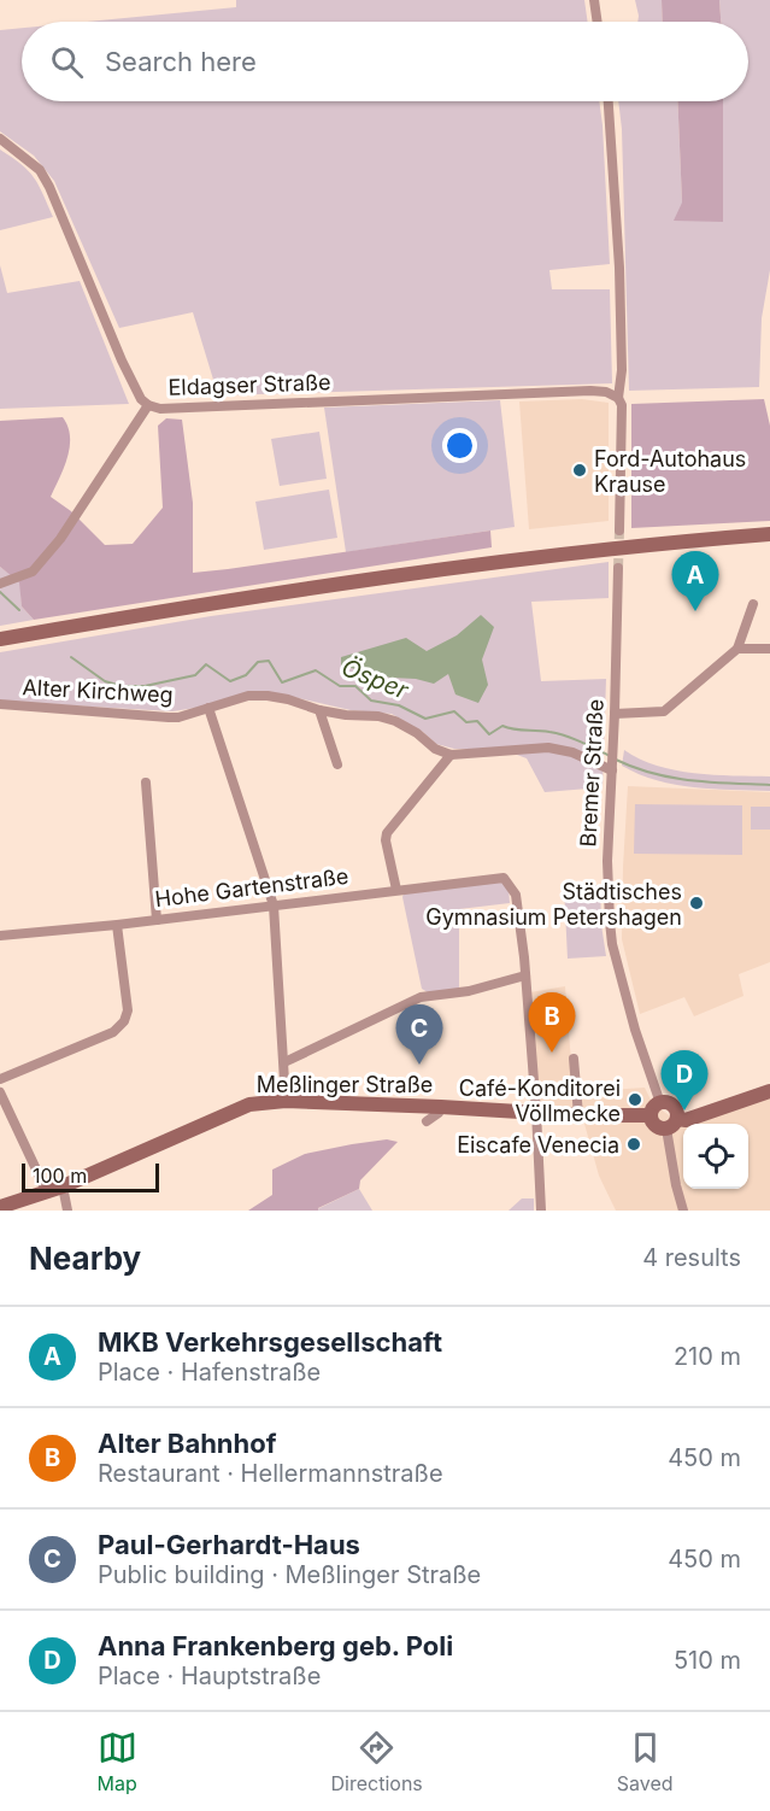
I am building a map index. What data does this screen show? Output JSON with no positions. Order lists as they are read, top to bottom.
{
  "streets": {
    "street": [
      "Eldagser Straße",
      "Alter Kirchweg",
      "Bremer Straße",
      "Hohe Gartenstraße",
      "Meßlinger Straße"
    ]
  },
  "crossings": [
    ["Bremer Straße", "Meßlinger Straße"]
  ],
  "water": ["Ösper"],
  "places": [
    "Ford-Autohaus Krause",
    "Städtisches Gymnasium Petershagen",
    "Café-Konditorei Völlmecke",
    "Eiscafe Venecia"
  ],
  "scale_bar": "100 m",
  "page": {
    "search": "Search here",
    "pins": [
      "A",
      "B",
      "C",
      "D"
    ],
    "scale": "100 m",
    "heading": ["Nearby", "4 results"],
    "list": [
      {
        "mark": "A",
        "name": "MKB Verkehrsgesellschaft",
        "note": "Place · Hafenstraße",
        "value": "210 m"
      },
      {
        "mark": "B",
        "name": "Alter Bahnhof",
        "note": "Restaurant · Hellermannstraße",
        "value": "450 m"
      },
      {
        "mark": "C",
        "name": "Paul-Gerhardt-Haus",
        "note": "Public building · Meßlinger Straße",
        "value": "450 m"
      },
      {
        "mark": "D",
        "name": "Anna Frankenberg geb. Poli",
        "note": "Place · Hauptstraße",
        "value": "510 m"
      }
    ],
    "nav": ["Map", "Directions", "Saved"]
  }
}
